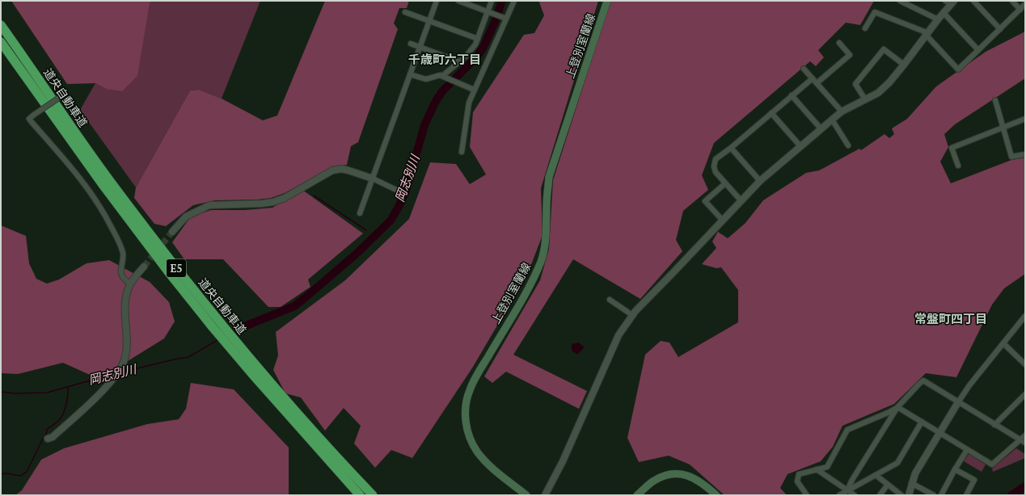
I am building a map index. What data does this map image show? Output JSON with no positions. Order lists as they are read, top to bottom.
{
  "streets": {
    "highway": ["道央自動車道", "E5"],
    "main road": ["上登別室蘭線"]
  },
  "districts": ["千歳町六丁目", "常盤町四丁目"],
  "water": ["岡志別川"]
}
